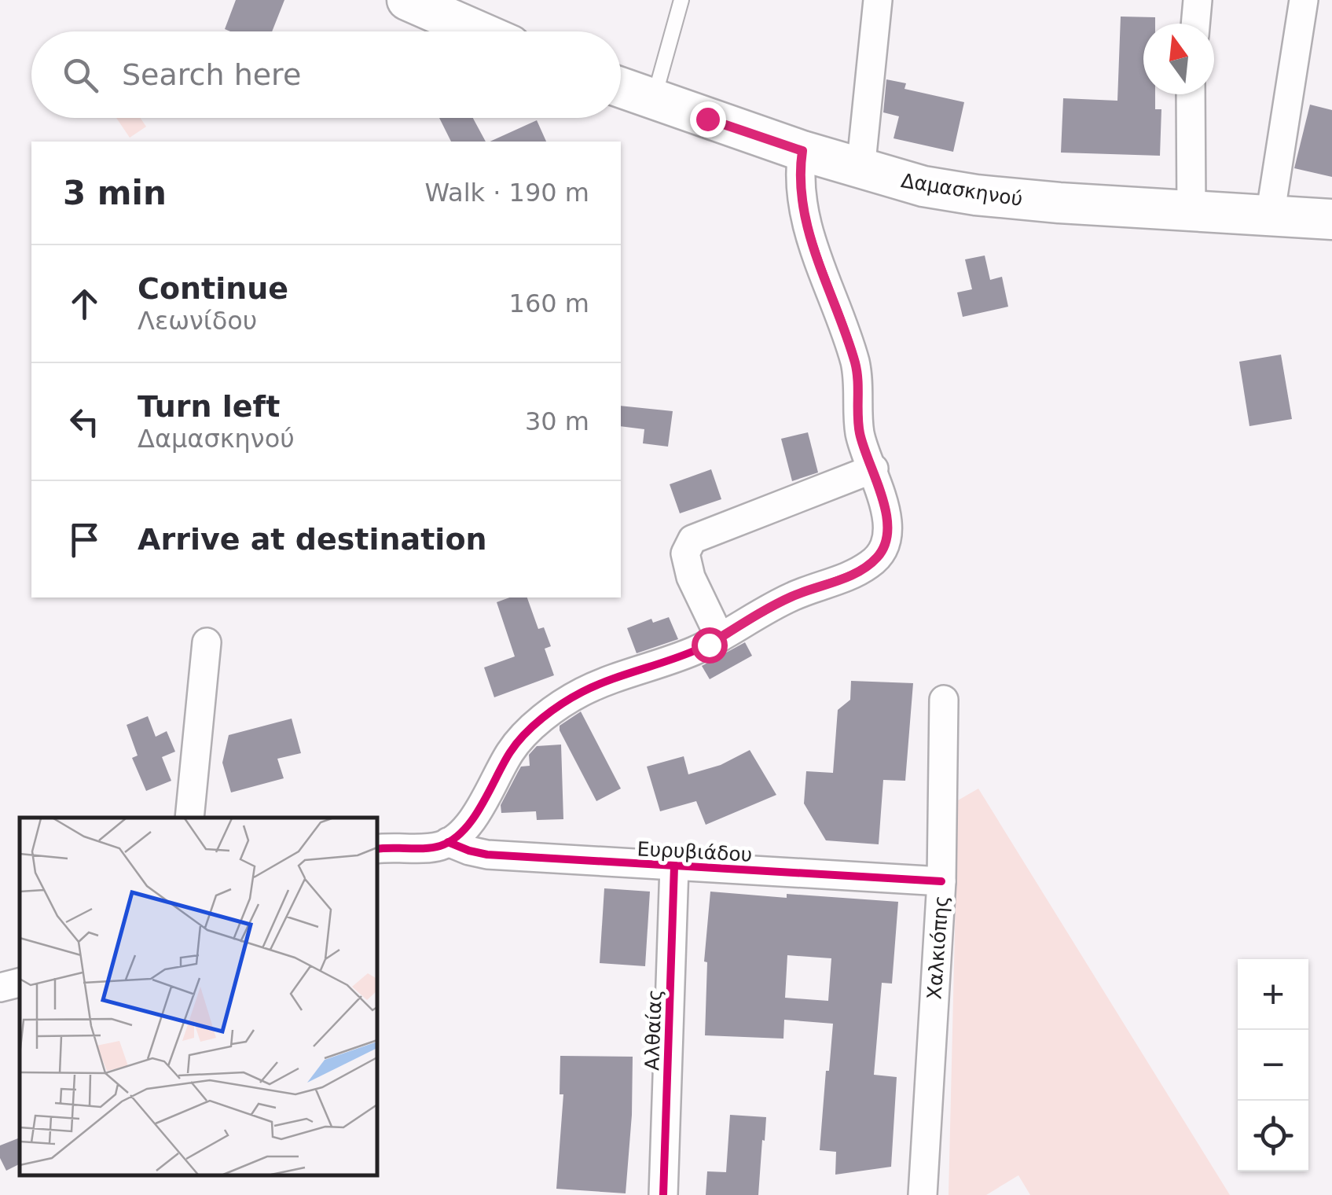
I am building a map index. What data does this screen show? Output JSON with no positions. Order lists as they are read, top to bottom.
{
  "streets": {
    "main road": ["Δαμασκηνού"],
    "street": ["Ευρυβιάδου", "Χαλκιόπης", "Αλθαίας"]
  },
  "crossings": [
    ["Ευρυβιάδου", "Χαλκιόπης"],
    ["Ευρυβιάδου", "Αλθαίας"]
  ],
  "north": "top",
  "page": {
    "search": "Search here",
    "heading": ["3 min", "Walk · 190 m"],
    "list": [
      ["Continue", "Λεωνίδου", "160 m"],
      ["Turn left", "Δαμασκηνού", "30 m"],
      "Arrive at destination"
    ],
    "map_buttons": ["+", "−"]
  }
}
